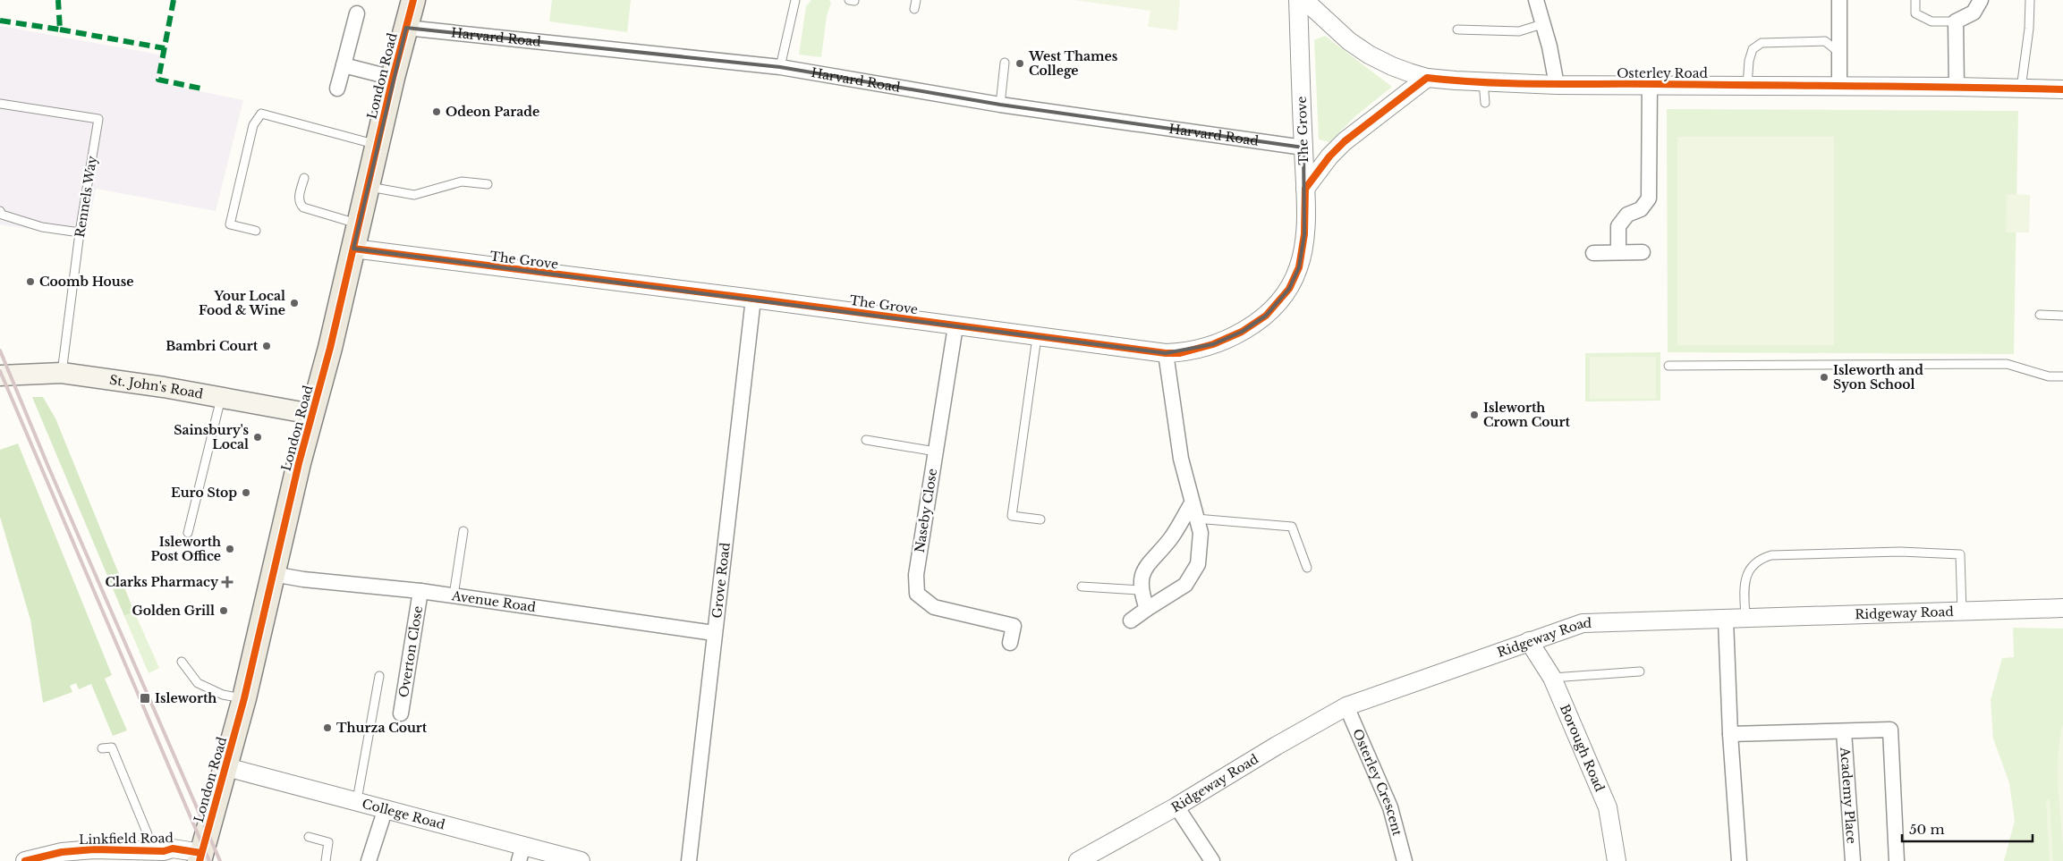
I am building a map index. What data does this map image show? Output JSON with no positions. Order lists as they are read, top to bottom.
{
  "streets": {
    "main road": ["London Road", "St. John's Road"],
    "street": [
      "Harvard Road",
      "Osterley Road",
      "The Grove",
      "Naseby Close",
      "Grove Road",
      "Avenue Road",
      "Ridgeway Road",
      "Overton Close",
      "Borough Road",
      "Osterley Crescent",
      "Academy Place",
      "College Road",
      "Linkfield Road"
    ],
    "lane": ["Rennels Way"]
  },
  "crossings": [
    ["Harvard Road", "London Road"],
    ["Harvard Road", "The Grove"],
    ["London Road", "The Grove"],
    ["London Road", "St. John's Road"],
    ["London Road", "Avenue Road"],
    ["London Road", "College Road"],
    ["London Road", "Linkfield Road"],
    ["The Grove", "Naseby Close"],
    ["The Grove", "Grove Road"],
    ["Rennels Way", "St. John's Road"],
    ["Grove Road", "Avenue Road"],
    ["Avenue Road", "Overton Close"],
    ["Ridgeway Road", "Borough Road"],
    ["Ridgeway Road", "Osterley Crescent"]
  ],
  "places": {
    "other": [
      "West Thames College",
      "Odeon Parade",
      "Coomb House",
      "Your Local Food & Wine",
      "Bambri Court",
      "Isleworth and Syon School",
      "Isleworth Crown Court",
      "Sainsbury's Local",
      "Euro Stop",
      "Isleworth Post Office",
      "Golden Grill",
      "Thurza Court"
    ],
    "health": ["Clarks Pharmacy"],
    "transit": ["Isleworth"]
  },
  "scale_bar": "50 m"
}
